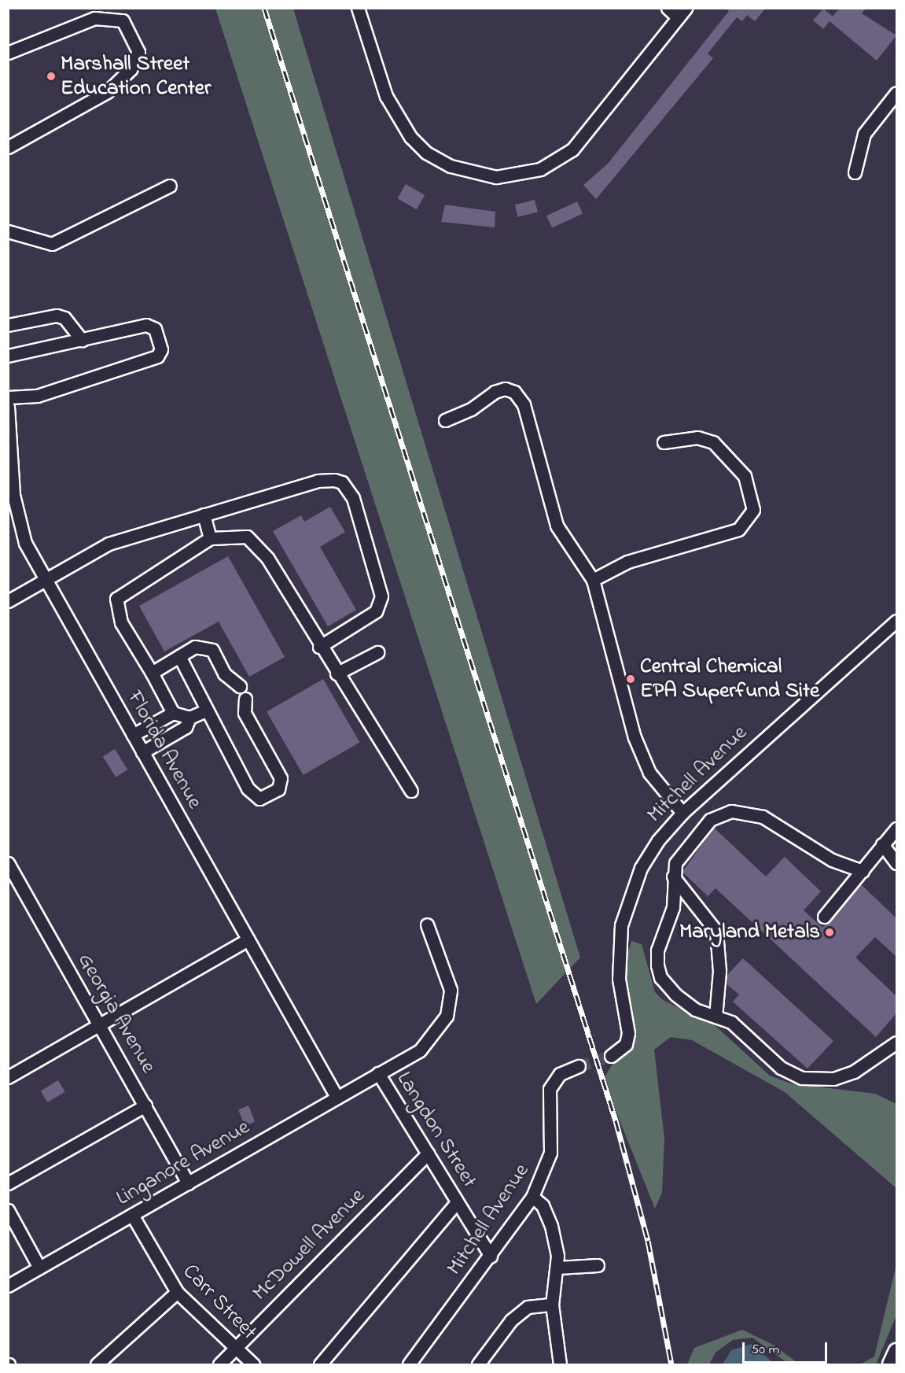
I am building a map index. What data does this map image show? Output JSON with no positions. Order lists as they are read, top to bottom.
{
  "streets": {
    "street": [
      "Florida Avenue",
      "Mitchell Avenue",
      "Georgia Avenue",
      "Langdon Street",
      "Linganore Avenue",
      "McDowell Avenue",
      "Carr Street"
    ]
  },
  "crossings": [
    ["Florida Avenue", "Linganore Avenue"],
    ["Mitchell Avenue", "Langdon Street"],
    ["Georgia Avenue", "Linganore Avenue"],
    ["Langdon Street", "Linganore Avenue"],
    ["Langdon Street", "McDowell Avenue"],
    ["Linganore Avenue", "Carr Street"],
    ["McDowell Avenue", "Carr Street"]
  ],
  "places": ["Marshall Street Education Center", "Central Chemical EPA Superfund Site", "Maryland Metals"],
  "scale_bar": "50 m"
}
